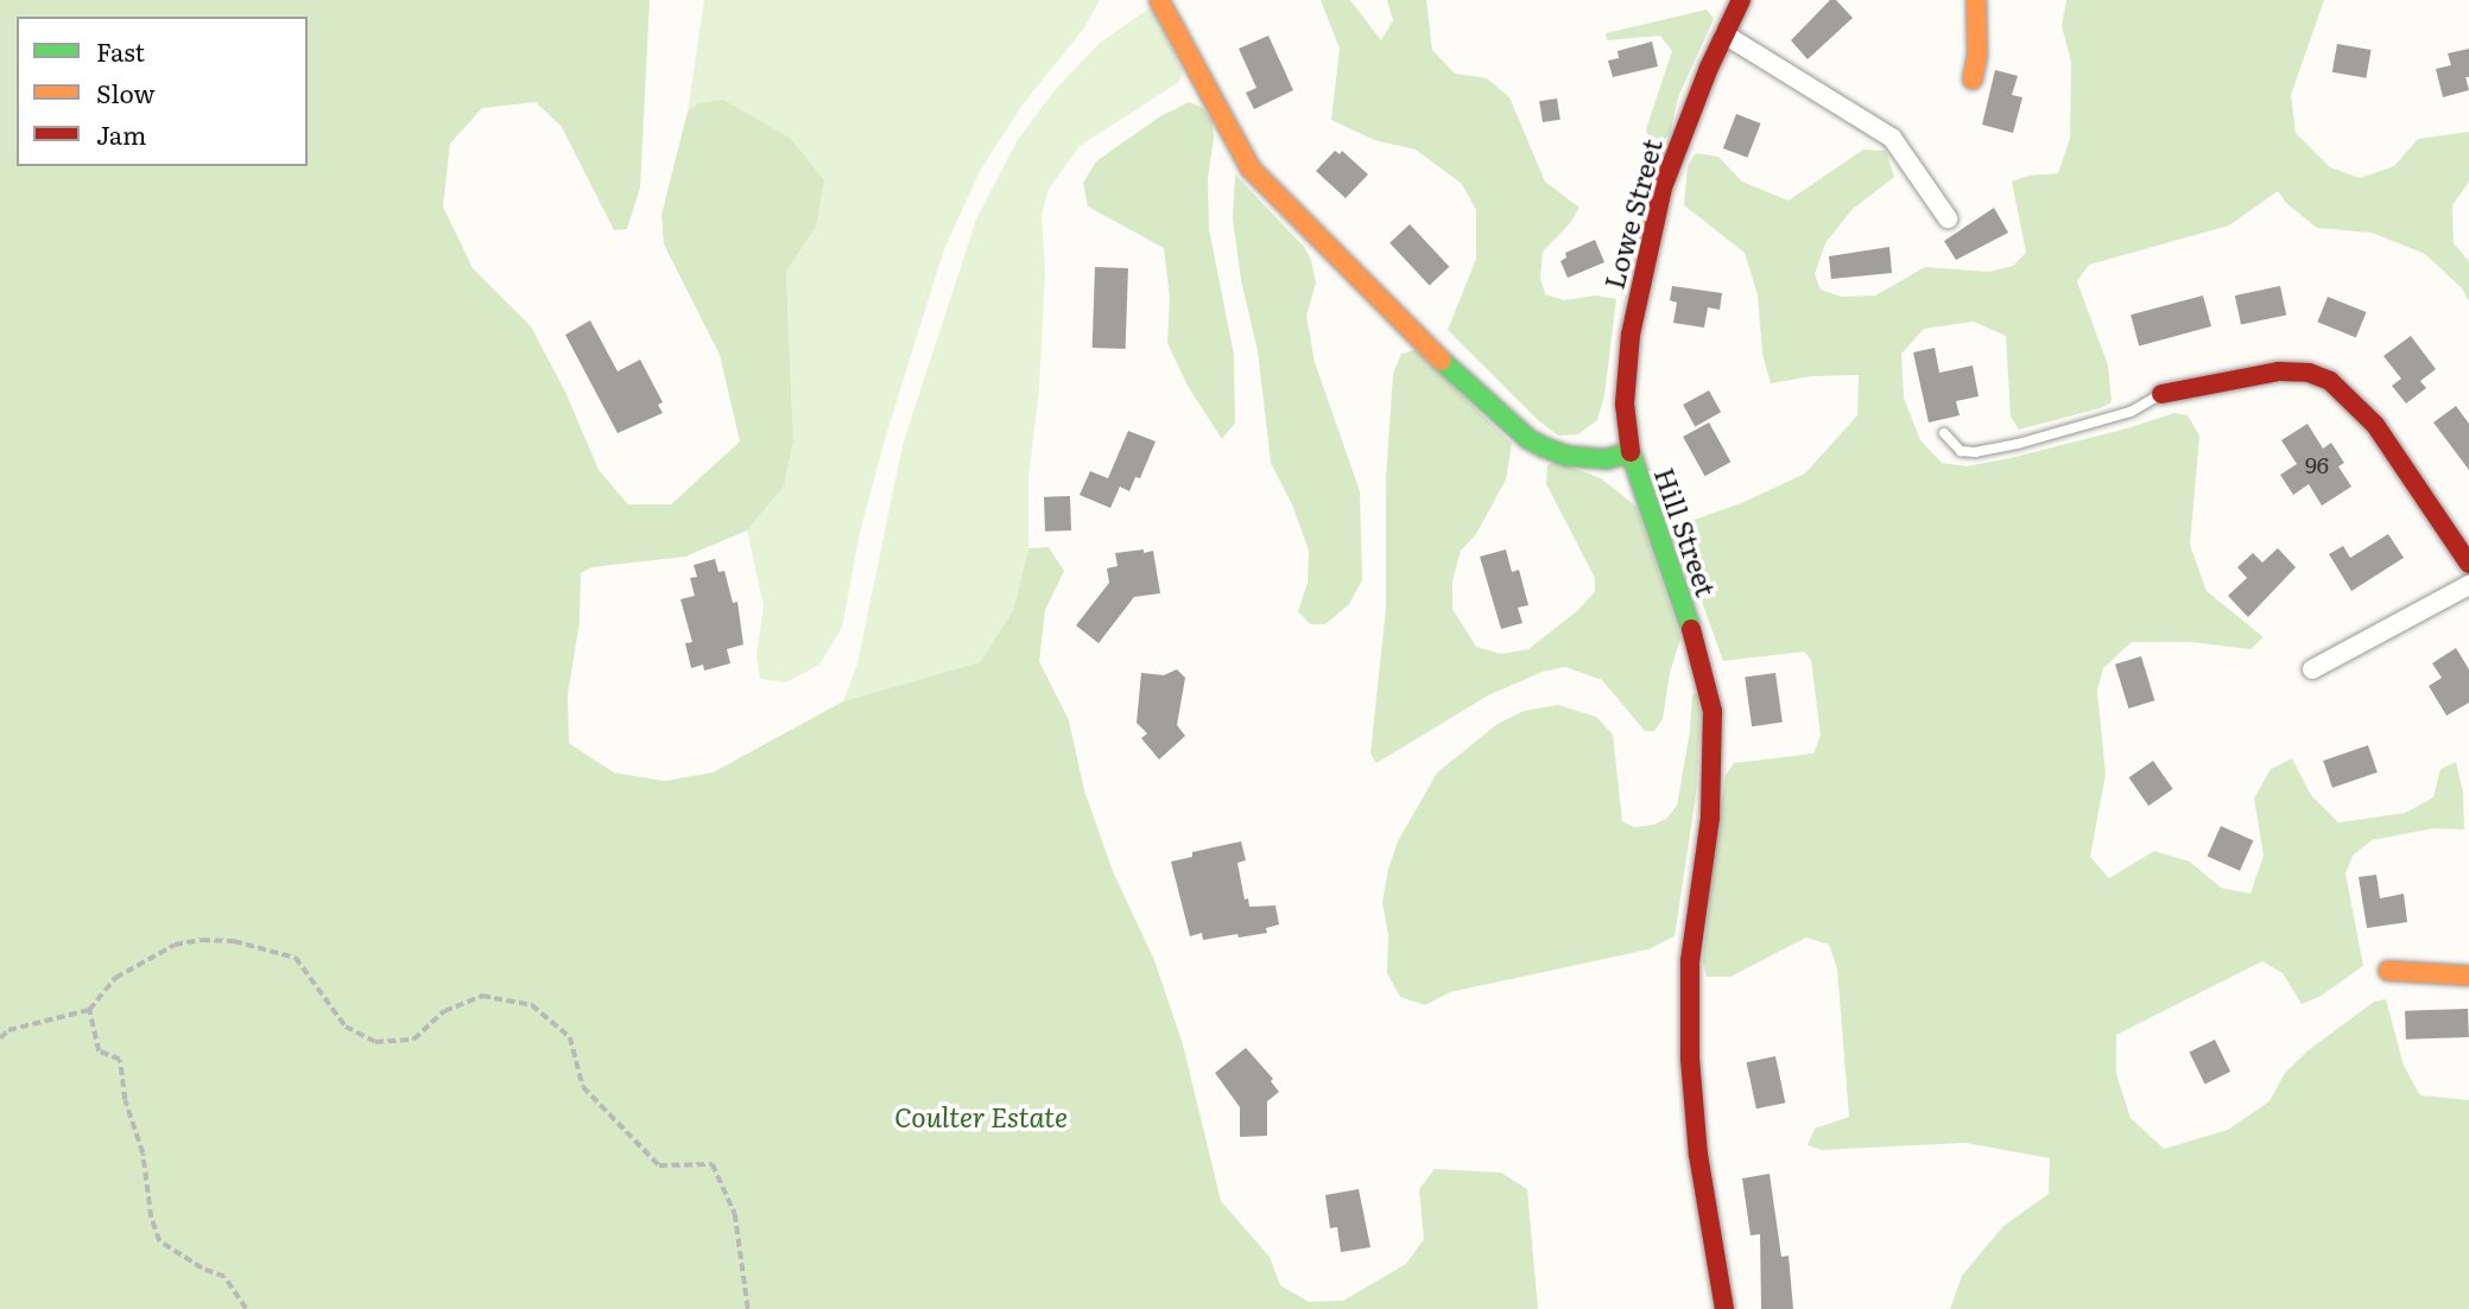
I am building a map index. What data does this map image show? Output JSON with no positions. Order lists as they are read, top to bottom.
{
  "streets": {
    "street": ["Lowe Street", "Hill Street"]
  },
  "crossings": [
    ["Lowe Street", "Hill Street"]
  ],
  "parks": ["Coulter Estate"],
  "house_numbers": ["96"],
  "legend": ["Fast", "Slow", "Jam"]
}
